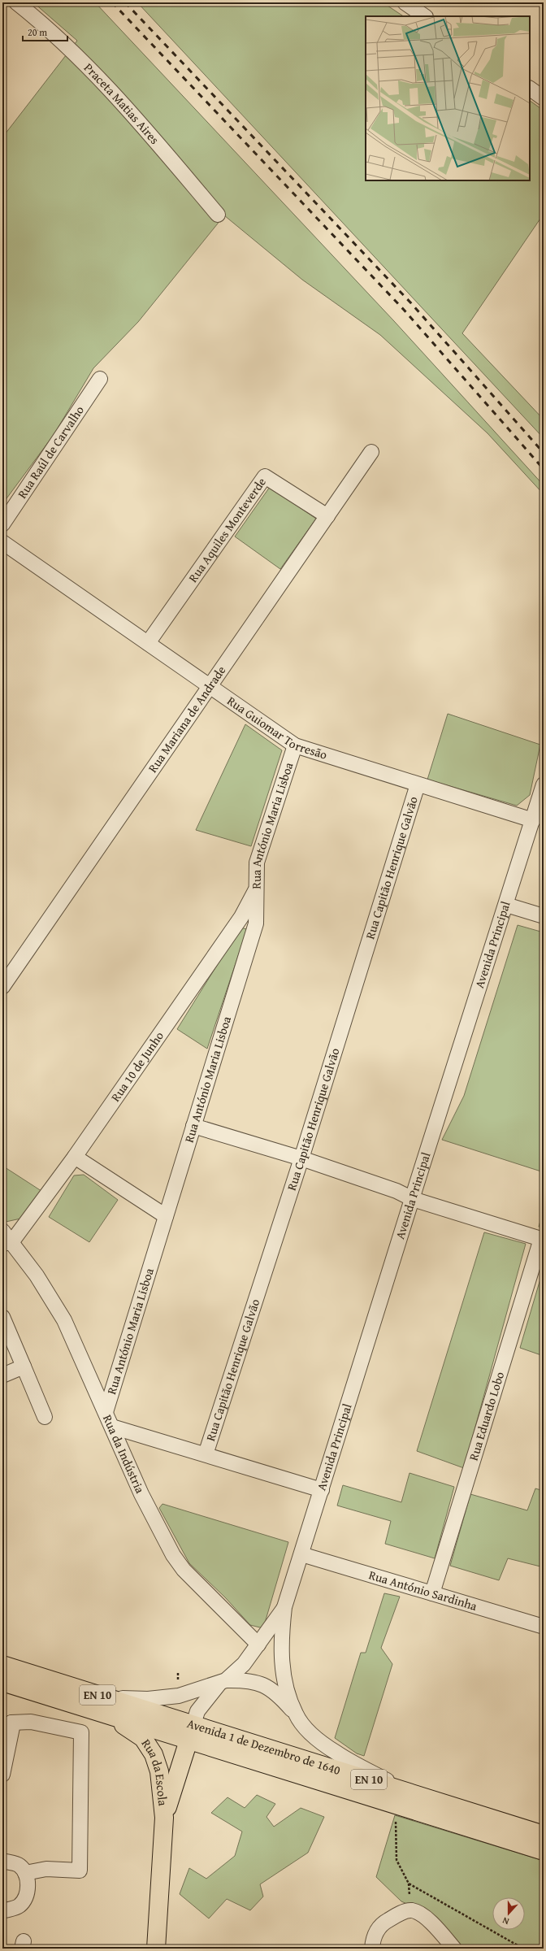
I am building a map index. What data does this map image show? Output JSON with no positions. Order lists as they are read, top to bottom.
{
  "streets": {
    "main road": ["EN 10", "Avenida 1 de Dezembro de 1640", "Rua da Escola"],
    "street": [
      "Praceta Matias Aires",
      "Rua Raúl de Carvalho",
      "Rua Aquiles Monteverde",
      "Rua Mariana de Andrade",
      "Rua Guiomar Torresão",
      "Rua António Maria Lisboa",
      "Rua Capitão Henrique Galvão",
      "Avenida Principal",
      "Rua 10 de Junho",
      "Rua Eduardo Lobo",
      "Rua da Indústria",
      "Rua António Sardinha"
    ]
  },
  "crossings": [
    ["Rua Aquiles Monteverde", "Rua Mariana de Andrade"],
    ["Rua Aquiles Monteverde", "Rua Guiomar Torresão"],
    ["Rua Mariana de Andrade", "Rua Guiomar Torresão"],
    ["Rua Guiomar Torresão", "Rua António Maria Lisboa"],
    ["Rua Guiomar Torresão", "Rua Capitão Henrique Galvão"],
    ["Rua Guiomar Torresão", "Avenida Principal"],
    ["Rua António Maria Lisboa", "Rua 10 de Junho"],
    ["Rua António Maria Lisboa", "Rua da Indústria"],
    ["Avenida Principal", "Rua da Indústria"],
    ["Avenida Principal", "Rua António Sardinha"],
    ["Avenida Principal", "Avenida 1 de Dezembro de 1640"],
    ["Avenida Principal", "Rua da Escola"],
    ["Rua 10 de Junho", "Rua da Indústria"],
    ["Rua Eduardo Lobo", "Rua António Sardinha"],
    ["Avenida 1 de Dezembro de 1640", "Rua da Escola"]
  ],
  "scale_bar": "20 m",
  "north": "bottom"
}
